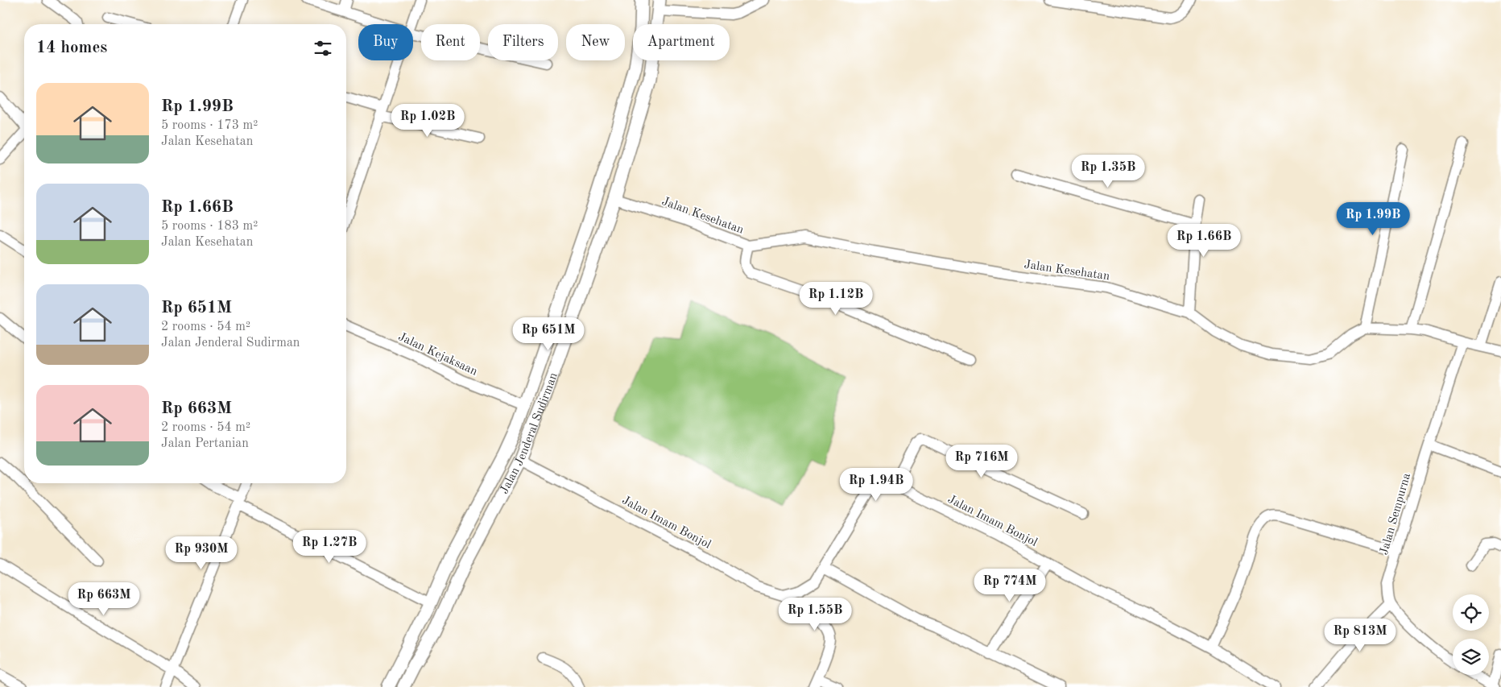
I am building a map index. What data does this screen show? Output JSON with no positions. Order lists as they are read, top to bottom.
{
  "streets": {
    "street": [
      "Jalan Kesehatan",
      "Jalan Kejaksaan",
      "Jalan Jenderal Sudirman",
      "Jalan Sempurna",
      "Jalan Imam Bonjol"
    ]
  },
  "crossings": [
    ["Jalan Kesehatan", "Jalan Jenderal Sudirman"],
    ["Jalan Kejaksaan", "Jalan Jenderal Sudirman"],
    ["Jalan Jenderal Sudirman", "Jalan Imam Bonjol"]
  ],
  "page": {
    "chip": [
      "Buy",
      "Rent",
      "Filters",
      "New",
      "Apartment"
    ],
    "heading": "14 homes",
    "list": [
      {
        "name": "Rp 1.99B",
        "note": "5 rooms · 173 m² · Jalan Kesehatan"
      },
      {
        "name": "Rp 1.66B",
        "note": "5 rooms · 183 m² · Jalan Kesehatan"
      },
      {
        "name": "Rp 651M",
        "note": "2 rooms · 54 m² · Jalan Jenderal Sudirman"
      },
      {
        "name": "Rp 663M",
        "note": "2 rooms · 54 m² · Jalan Pertanian"
      }
    ],
    "price": [
      "Rp 1.02B",
      "Rp 1.35B",
      "Rp 1.99B",
      "Rp 1.66B",
      "Rp 1.12B",
      "Rp 651M",
      "Rp 716M",
      "Rp 1.94B",
      "Rp 1.27B",
      "Rp 930M",
      "Rp 774M",
      "Rp 663M",
      "Rp 1.55B",
      "Rp 813M"
    ]
  }
}
